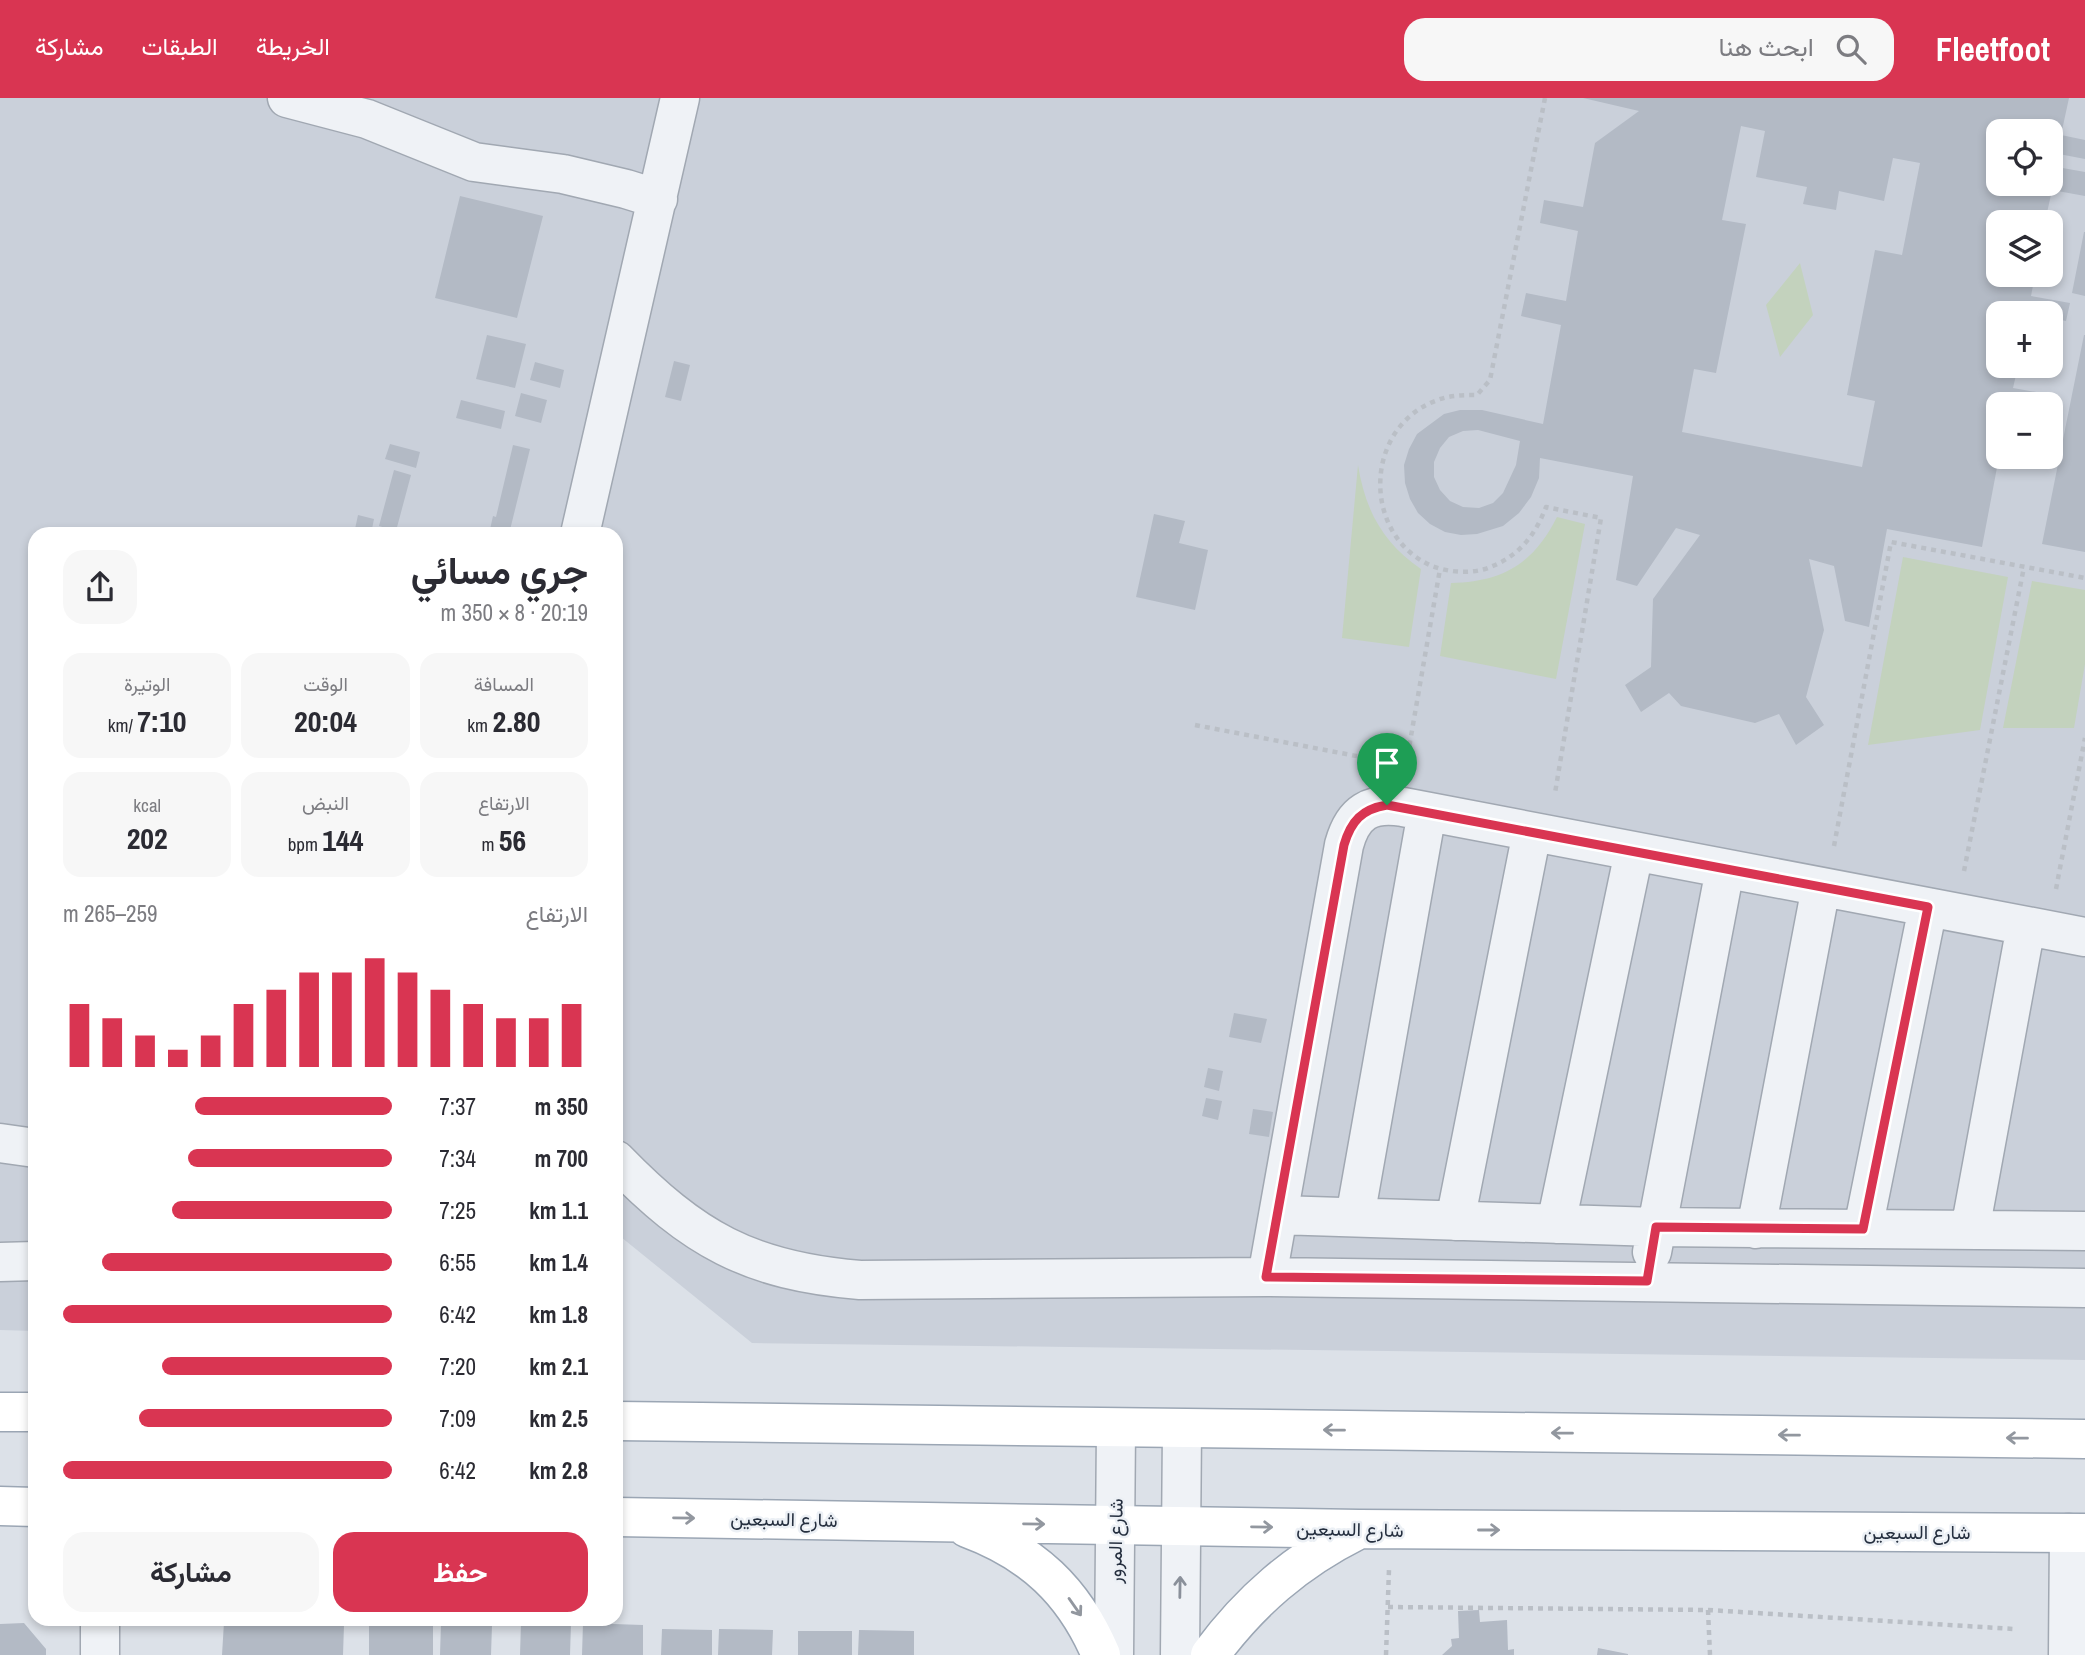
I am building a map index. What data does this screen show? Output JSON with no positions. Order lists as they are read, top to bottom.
{
  "streets": {
    "main road": ["شارع السبعين"],
    "street": ["شارع المرور"]
  },
  "crossings": [
    ["شارع السبعين", "شارع المرور"]
  ],
  "page": {
    "header": "Fleetfoot",
    "search": "ابحث هنا",
    "nav": ["الخريطة", "الطبقات", "مشاركة"],
    "map_buttons": ["+", "−"],
    "heading": ["جري مسائي", "20:19 · 8 × 350 m"],
    "stats": [
      ["المسافة", "2.80 km"],
      ["الوقت", "20:04"],
      ["الوتيرة", "7:10 /km"],
      ["الارتفاع", "56 m"],
      ["النبض", "144 bpm"],
      ["kcal", "202"]
    ],
    "chart": ["الارتفاع", "259–265 m"],
    "list": [
      {
        "name": "350 m",
        "note": "7:37"
      },
      {
        "name": "700 m",
        "note": "7:34"
      },
      {
        "name": "1.1 km",
        "note": "7:25"
      },
      {
        "name": "1.4 km",
        "note": "6:55"
      },
      {
        "name": "1.8 km",
        "note": "6:42"
      },
      {
        "name": "2.1 km",
        "note": "7:20"
      },
      {
        "name": "2.5 km",
        "note": "7:09"
      },
      {
        "name": "2.8 km",
        "note": "6:42"
      }
    ],
    "buttons": ["حفظ", "مشاركة"]
  }
}
